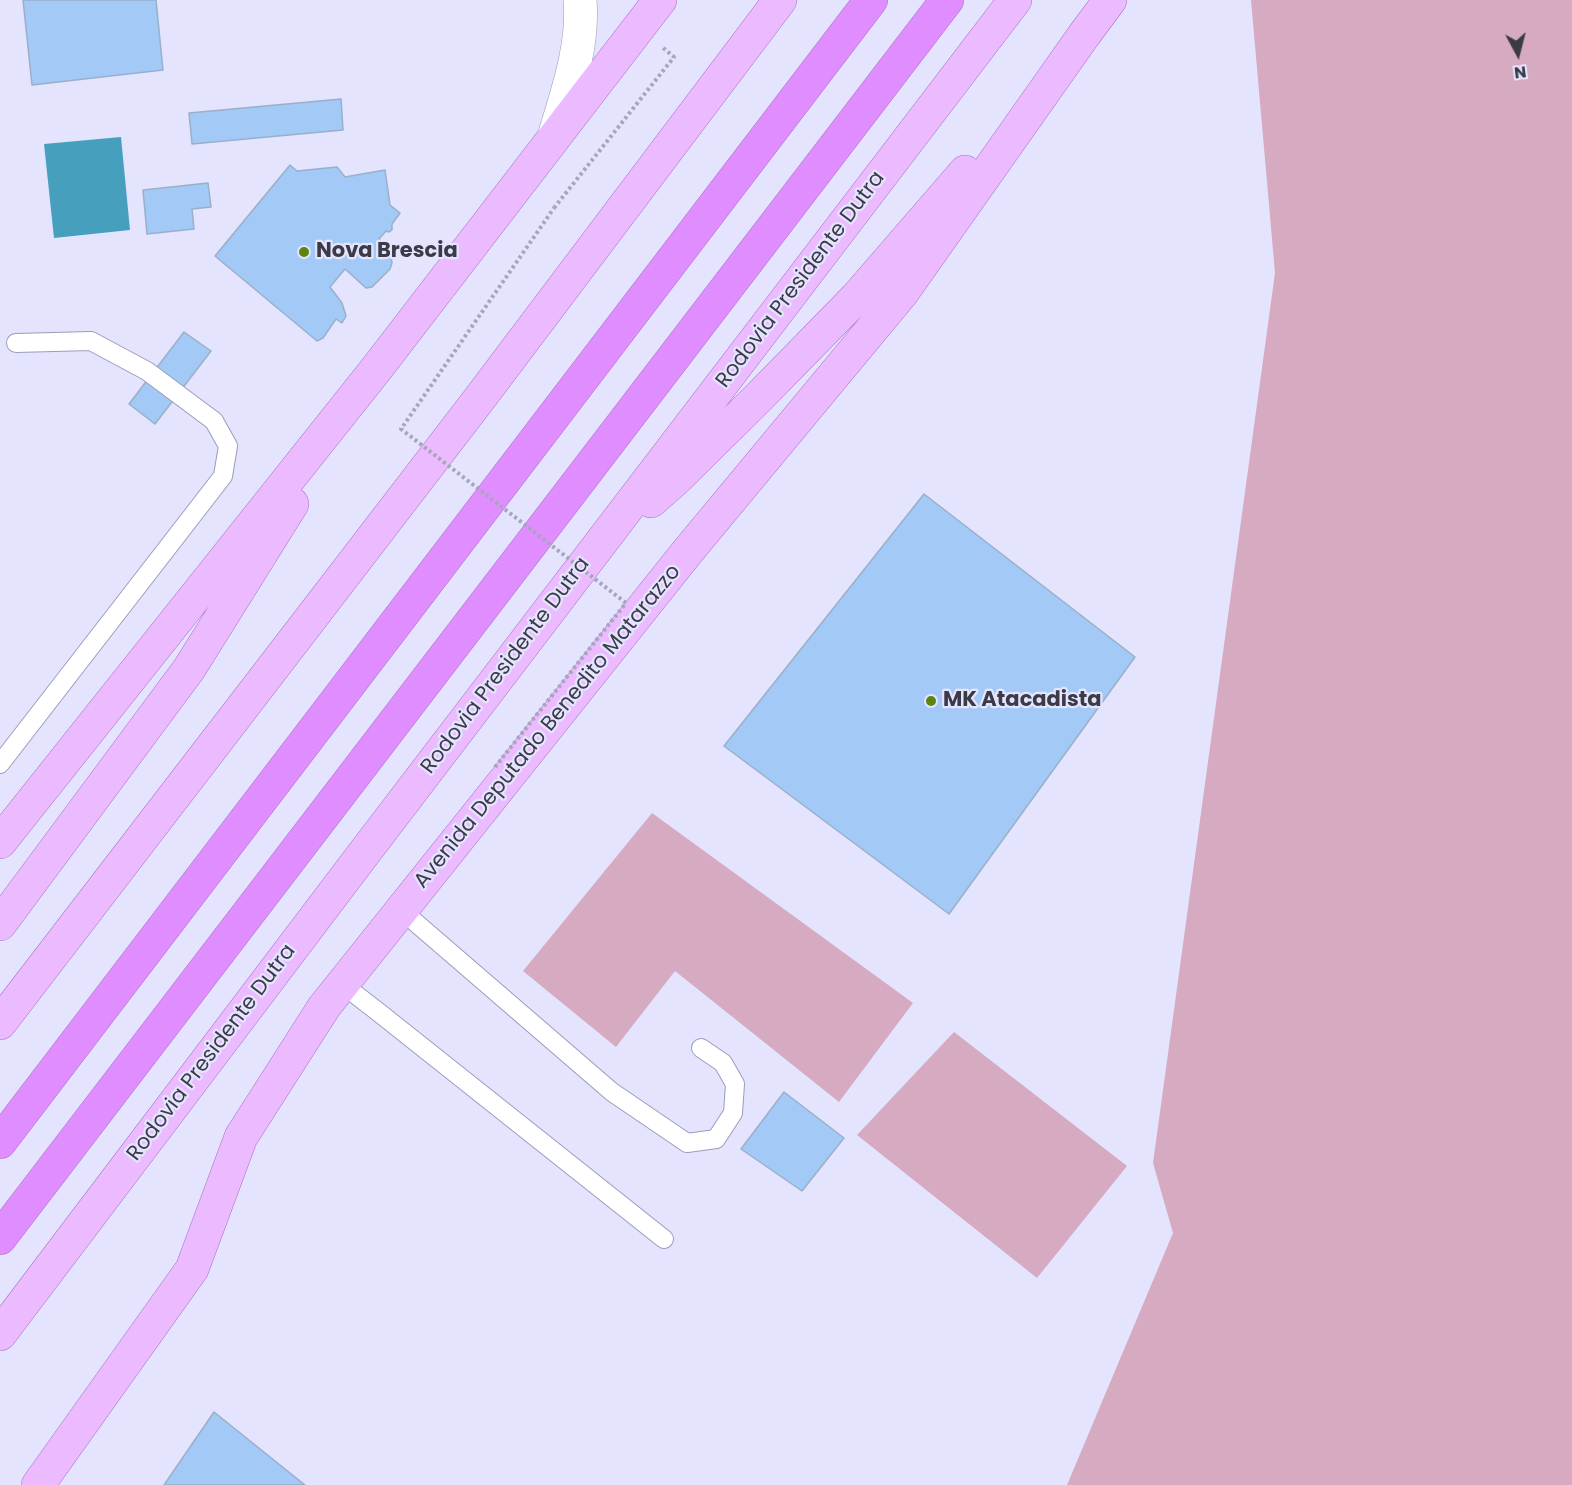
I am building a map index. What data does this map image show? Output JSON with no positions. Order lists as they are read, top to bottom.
{
  "streets": {
    "main road": ["Rodovia Presidente Dutra", "Avenida Deputado Benedito Matarazzo"]
  },
  "places": ["Nova Brescia", "MK Atacadista"],
  "north": "bottom"
}
